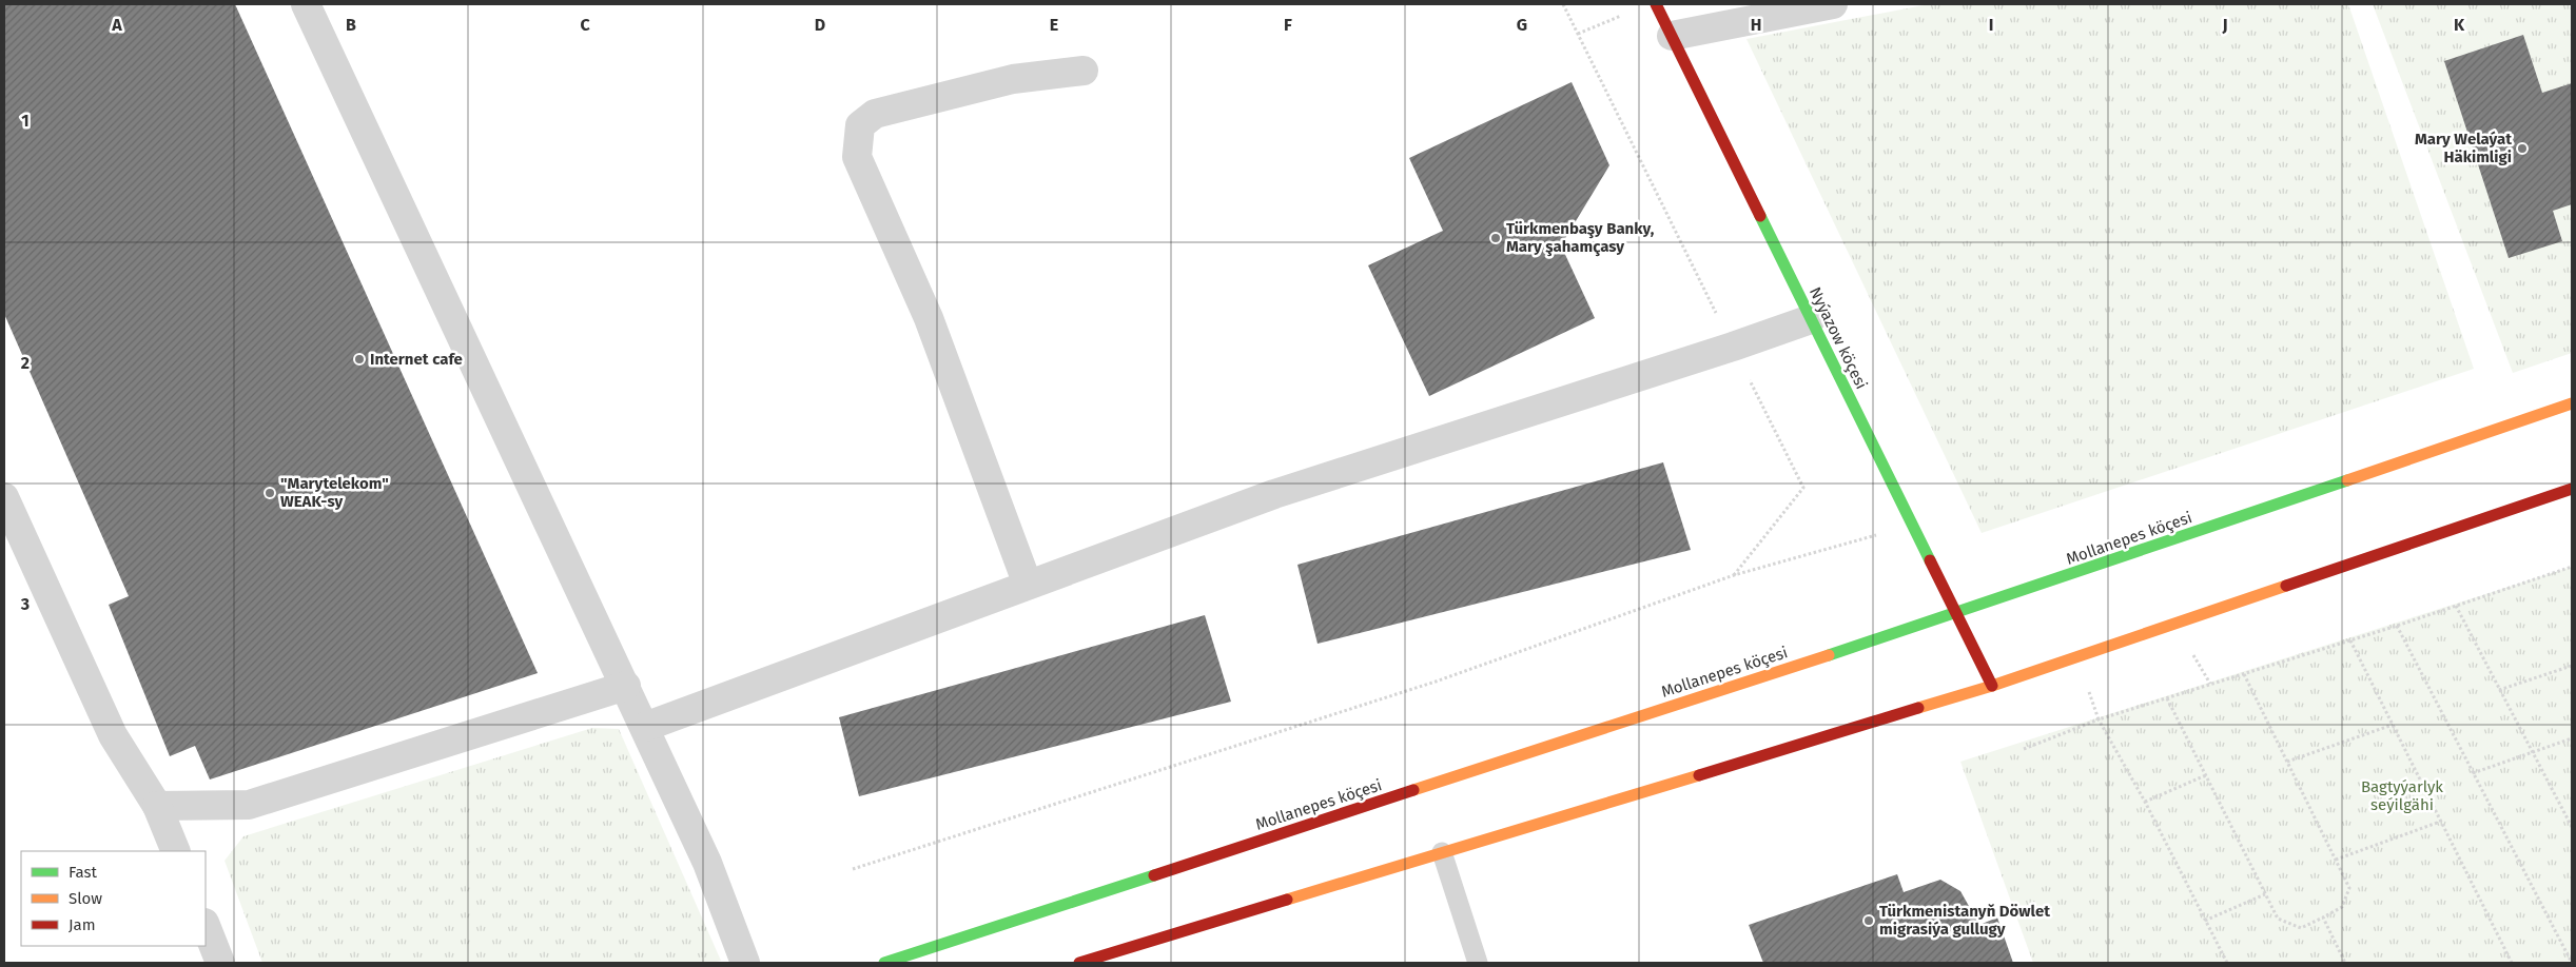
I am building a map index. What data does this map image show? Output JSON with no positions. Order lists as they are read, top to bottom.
{
  "streets": {
    "street": ["Nyýazow köçesi", "Mollanepes köçesi"]
  },
  "crossings": [
    ["Nyýazow köçesi", "Mollanepes köçesi"]
  ],
  "parks": ["Bagtyýarlyk seýilgähi"],
  "places": [
    "Mary Welaýat Häkimligi",
    "Türkmenbaşy Banky, Mary şahamçasy",
    "Internet cafe",
    "\"Marytelekom\" WEAK-sy",
    "Türkmenistanyň Döwlet migrasiýa gullugy"
  ],
  "legend": ["Fast", "Slow", "Jam"],
  "grid": {
    "columns": [
      "A",
      "B",
      "C",
      "D",
      "E",
      "F",
      "G",
      "H",
      "I",
      "J",
      "K"
    ],
    "rows": ["1", "2", "3"]
  }
}
